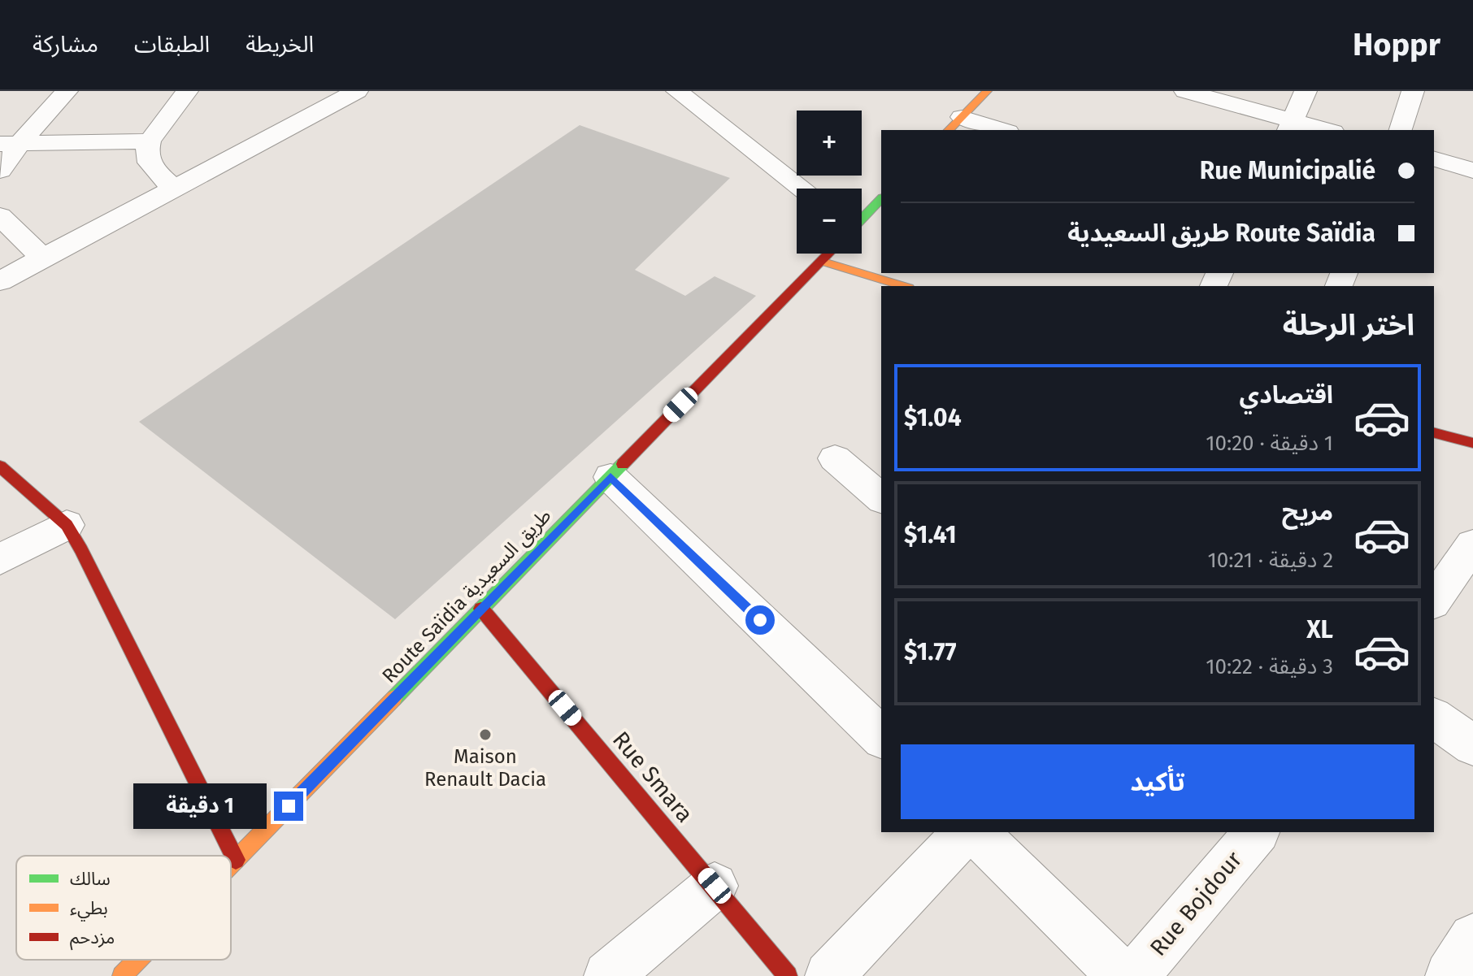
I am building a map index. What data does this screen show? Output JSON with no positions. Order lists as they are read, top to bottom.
{
  "streets": {
    "main road": ["Route Saïdia طريق السعيدية", "Rue Smara"],
    "street": ["Rue Bojdour"]
  },
  "crossings": [
    ["Route Saïdia طريق السعيدية", "Rue Smara"]
  ],
  "places": ["Maison Renault Dacia"],
  "legend": ["سالك", "بطيء", "مزدحم"],
  "page": {
    "header": "Hoppr",
    "nav": ["الخريطة", "الطبقات", "مشاركة"],
    "map_buttons": ["+", "−"],
    "banner": ["Rue Municipalié", "Route Saïdia طريق السعيدية"],
    "heading": "اختر الرحلة",
    "list": [
      {
        "name": "اقتصادي",
        "note": "1 دقيقة · 10:20",
        "value": "$1.04"
      },
      {
        "name": "مريح",
        "note": "2 دقيقة · 10:21",
        "value": "$1.41"
      },
      {
        "name": "XL",
        "note": "3 دقيقة · 10:22",
        "value": "$1.77"
      }
    ],
    "buttons": "تأكيد",
    "bubble": "1 دقيقة"
  }
}
